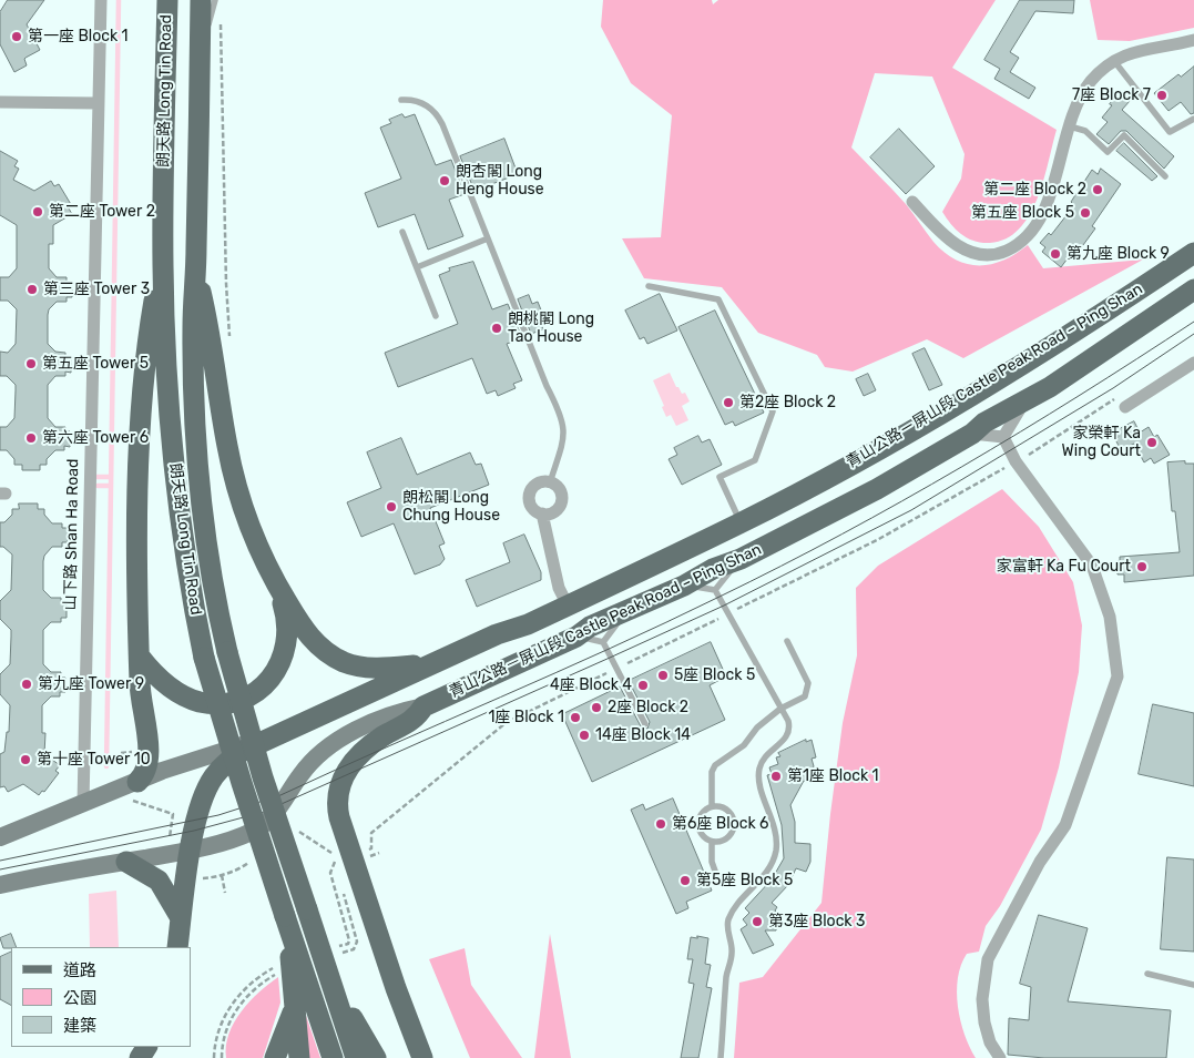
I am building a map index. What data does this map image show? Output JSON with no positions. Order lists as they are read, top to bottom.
{
  "streets": {
    "main road": ["朗天路 Long Tin Road", "青山公路－屏山段 Castle Peak Road – Ping Shan"],
    "street": ["山下路 Shan Ha Road"]
  },
  "crossings": [
    ["青山公路－屏山段 Castle Peak Road – Ping Shan", "山下路 Shan Ha Road"]
  ],
  "places": [
    "第一座 Block 1",
    "7座 Block 7",
    "朗杏閣 Long Heng House",
    "第二座 Block 2",
    "第二座 Tower 2",
    "第五座 Block 5",
    "第九座 Block 9",
    "第三座 Tower 3",
    "朗桃閣 Long Tao House",
    "第五座 Tower 5",
    "第2座 Block 2",
    "第六座 Tower 6",
    "家榮軒 Ka Wing Court",
    "朗松閣 Long Chung House",
    "家富軒 Ka Fu Court",
    "5座 Block 5",
    "第九座 Tower 9",
    "4座 Block 4",
    "2座 Block 2",
    "1座 Block 1",
    "14座 Block 14",
    "第十座 Tower 10",
    "第1座 Block 1",
    "第6座 Block 6",
    "第5座 Block 5",
    "第3座 Block 3"
  ],
  "legend": ["道路", "公園", "建築"]
}
